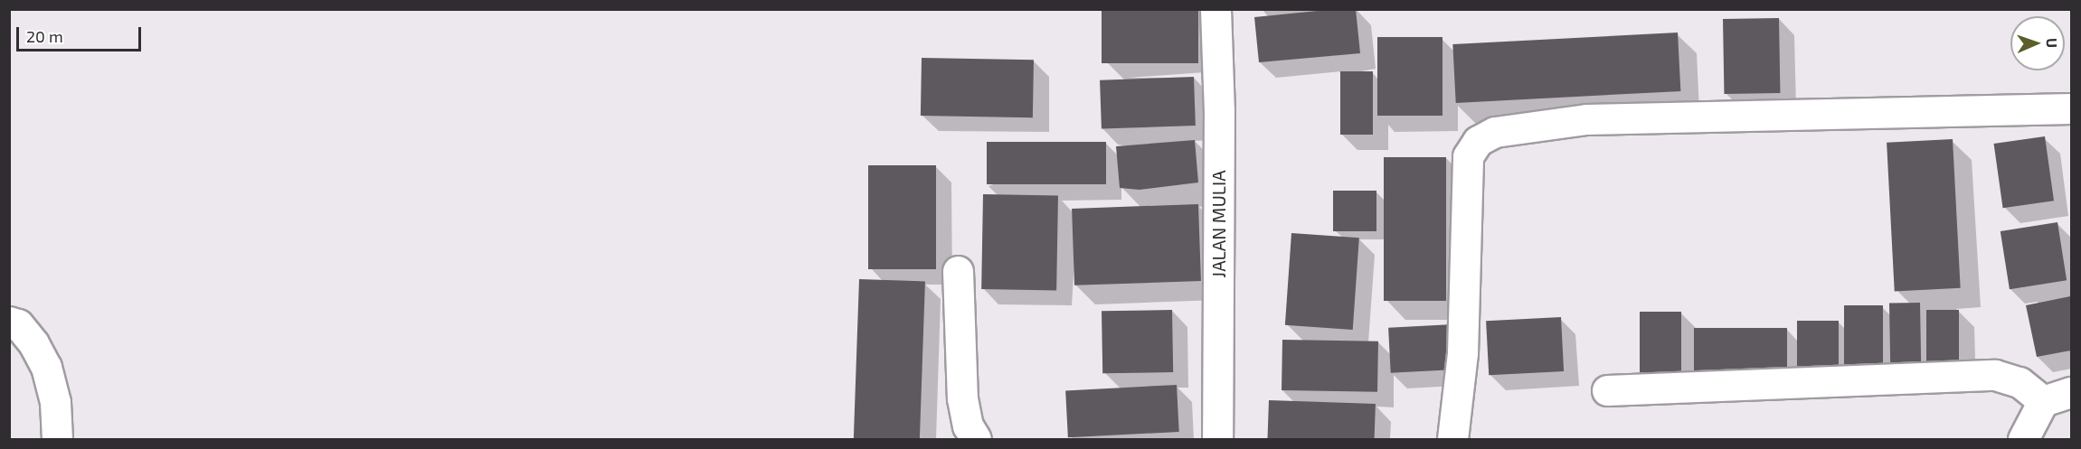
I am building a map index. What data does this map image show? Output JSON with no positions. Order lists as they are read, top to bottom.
{
  "streets": {
    "street": ["JALAN MULIA"]
  },
  "scale_bar": "20 m",
  "north": "right"
}
